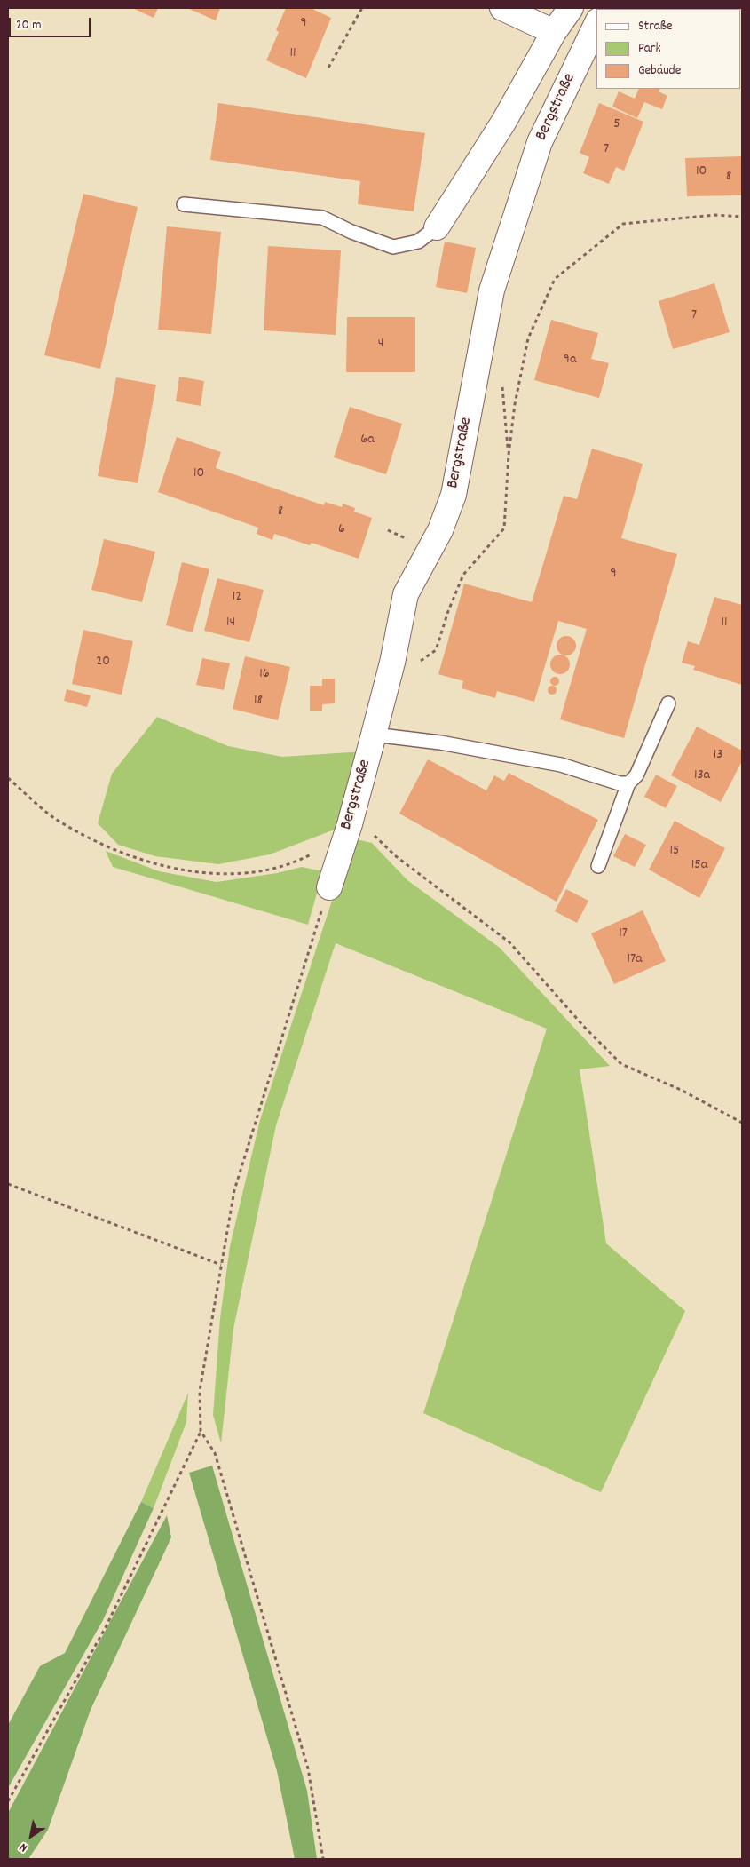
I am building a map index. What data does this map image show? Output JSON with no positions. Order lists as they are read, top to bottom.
{
  "streets": {
    "street": ["Bergstraße"]
  },
  "house_numbers": [
    "9",
    "11",
    "5",
    "7",
    "10",
    "8",
    "7",
    "4",
    "9a",
    "6a",
    "10",
    "8",
    "6",
    "9",
    "12",
    "14",
    "11",
    "20",
    "16",
    "18",
    "13",
    "13a",
    "15",
    "15a",
    "17",
    "17a"
  ],
  "legend": ["Straße", "Park", "Gebäude"],
  "scale_bar": "20 m",
  "north": "bottom left"
}
